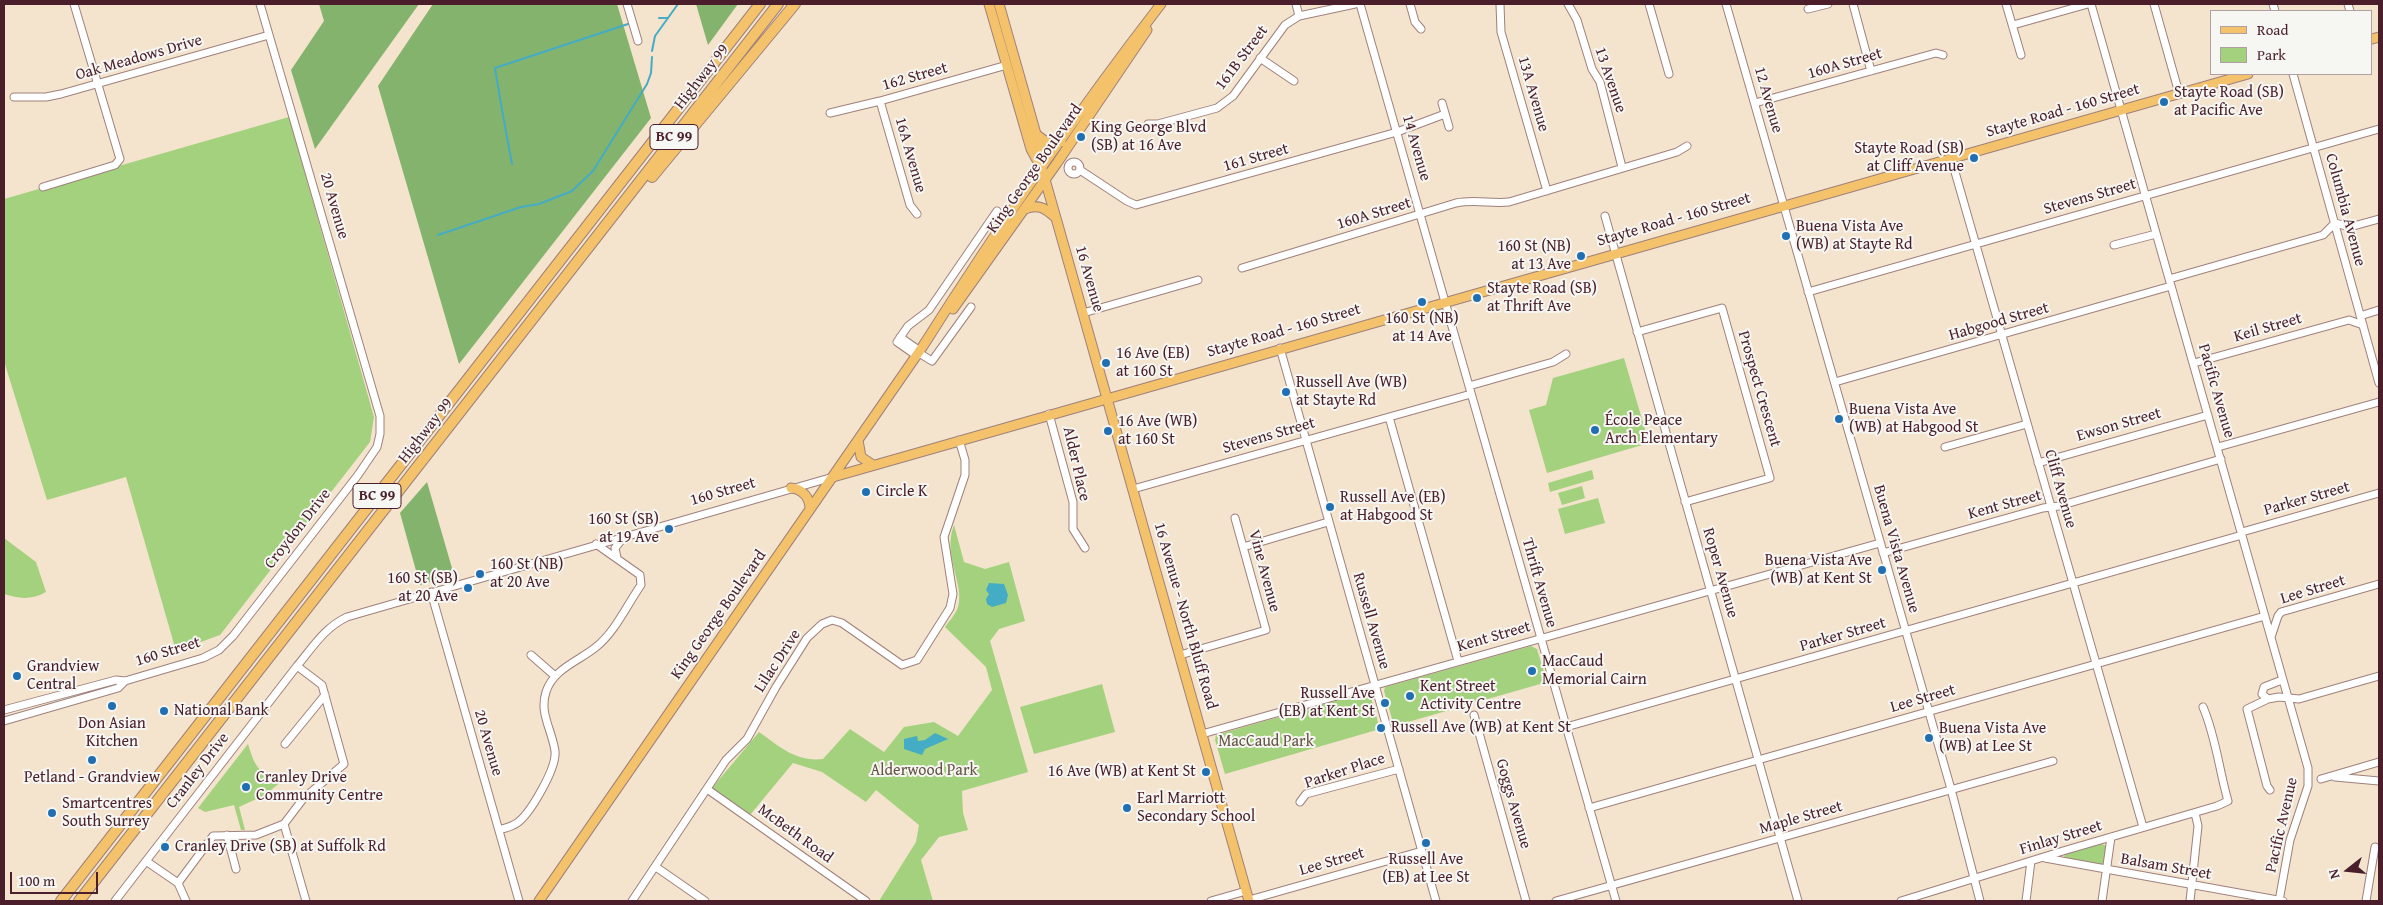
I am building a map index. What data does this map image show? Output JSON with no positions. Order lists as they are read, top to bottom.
{
  "streets": {
    "highway": ["Highway 99", "BC 99"],
    "main road": [
      "Stayte Road - 160 Street",
      "King George Boulevard",
      "16 Avenue",
      "160 Street",
      "16 Avenue - North Bluff Road"
    ],
    "street": [
      "Oak Meadows Drive",
      "161B Street",
      "160A Street",
      "162 Street",
      "13 Avenue",
      "13A Avenue",
      "12 Avenue",
      "14 Avenue",
      "16A Avenue",
      "161 Street",
      "Stevens Street",
      "20 Avenue",
      "Columbia Avenue",
      "Habgood Street",
      "Keil Street",
      "Prospect Crescent",
      "Pacific Avenue",
      "Ewson Street",
      "Alder Place",
      "Cliff Avenue",
      "Parker Street",
      "Kent Street",
      "Croydon Drive",
      "Buena Vista Avenue",
      "Vine Avenue",
      "Roper Avenue",
      "Thrift Avenue",
      "Lee Street",
      "Russell Avenue",
      "Lilac Drive",
      "Cranley Drive",
      "Parker Place",
      "Goggs Avenue",
      "Maple Street",
      "McBeth Road",
      "Finlay Street",
      "Balsam Street"
    ]
  },
  "crossings": [
    ["Oak Meadows Drive", "20 Avenue"],
    ["160A Street", "13 Avenue"],
    ["160A Street", "13A Avenue"],
    ["160A Street", "12 Avenue"],
    ["160A Street", "14 Avenue"],
    ["162 Street", "16A Avenue"],
    ["162 Street", "16 Avenue"],
    ["12 Avenue", "Stayte Road - 160 Street"],
    ["12 Avenue", "Buena Vista Avenue"],
    ["Stayte Road - 160 Street", "14 Avenue"],
    ["Stayte Road - 160 Street", "16 Avenue"],
    ["Stayte Road - 160 Street", "Pacific Avenue"],
    ["Stayte Road - 160 Street", "Cliff Avenue"],
    ["Stayte Road - 160 Street", "160 Street"],
    ["Stayte Road - 160 Street", "Buena Vista Avenue"],
    ["Stayte Road - 160 Street", "Roper Avenue"],
    ["Stayte Road - 160 Street", "Thrift Avenue"],
    ["Stayte Road - 160 Street", "16 Avenue - North Bluff Road"],
    ["Stayte Road - 160 Street", "Russell Avenue"],
    ["14 Avenue", "161 Street"],
    ["14 Avenue", "Thrift Avenue"],
    ["King George Boulevard", "16 Avenue"],
    ["King George Boulevard", "160 Street"],
    ["Stevens Street", "Columbia Avenue"],
    ["Stevens Street", "Pacific Avenue"],
    ["Stevens Street", "Cliff Avenue"],
    ["Stevens Street", "Buena Vista Avenue"],
    ["Stevens Street", "Thrift Avenue"],
    ["Stevens Street", "16 Avenue - North Bluff Road"],
    ["Stevens Street", "Russell Avenue"],
    ["20 Avenue", "160 Street"],
    ["20 Avenue", "Croydon Drive"],
    ["Columbia Avenue", "Habgood Street"],
    ["16 Avenue", "160 Street"],
    ["16 Avenue", "16 Avenue - North Bluff Road"],
    ["Habgood Street", "Pacific Avenue"],
    ["Habgood Street", "Cliff Avenue"],
    ["Habgood Street", "Buena Vista Avenue"],
    ["Keil Street", "Pacific Avenue"],
    ["Prospect Crescent", "Roper Avenue"],
    ["Pacific Avenue", "Ewson Street"],
    ["Pacific Avenue", "Parker Street"],
    ["Pacific Avenue", "Kent Street"],
    ["Pacific Avenue", "Lee Street"],
    ["Pacific Avenue", "Balsam Street"],
    ["Ewson Street", "Cliff Avenue"],
    ["Alder Place", "160 Street"],
    ["Cliff Avenue", "Parker Street"],
    ["Cliff Avenue", "Kent Street"],
    ["Cliff Avenue", "Lee Street"],
    ["Cliff Avenue", "Finlay Street"],
    ["160 Street", "Croydon Drive"],
    ["160 Street", "16 Avenue - North Bluff Road"],
    ["160 Street", "Lilac Drive"],
    ["160 Street", "Cranley Drive"],
    ["Parker Street", "Buena Vista Avenue"],
    ["Parker Street", "Roper Avenue"],
    ["Parker Street", "Thrift Avenue"],
    ["Kent Street", "Buena Vista Avenue"],
    ["Kent Street", "Roper Avenue"],
    ["Kent Street", "Thrift Avenue"],
    ["Kent Street", "16 Avenue - North Bluff Road"],
    ["Kent Street", "Russell Avenue"],
    ["Buena Vista Avenue", "Lee Street"],
    ["Buena Vista Avenue", "Maple Street"],
    ["Buena Vista Avenue", "Finlay Street"],
    ["Vine Avenue", "16 Avenue - North Bluff Road"],
    ["Roper Avenue", "Lee Street"],
    ["Roper Avenue", "Maple Street"],
    ["Thrift Avenue", "Lee Street"],
    ["Thrift Avenue", "Maple Street"],
    ["Lee Street", "16 Avenue - North Bluff Road"],
    ["Lee Street", "Russell Avenue"],
    ["Russell Avenue", "Parker Place"],
    ["Lilac Drive", "McBeth Road"],
    ["Finlay Street", "Balsam Street"]
  ],
  "parks": ["MacCaud Park", "Alderwood Park"],
  "places": [
    "Stayte Road (SB) at Pacific Ave",
    "King George Blvd (SB) at 16 Ave",
    "Stayte Road (SB) at Cliff Avenue",
    "Buena Vista Ave (WB) at Stayte Rd",
    "160 St (NB) at 13 Ave",
    "Stayte Road (SB) at Thrift Ave",
    "160 St (NB) at 14 Ave",
    "16 Ave (EB) at 160 St",
    "Russell Ave (WB) at Stayte Rd",
    "Buena Vista Ave (WB) at Habgood St",
    "École Peace Arch Elementary",
    "16 Ave (WB) at 160 St",
    "Circle K",
    "Russell Ave (EB) at Habgood St",
    "160 St (SB) at 19 Ave",
    "Buena Vista Ave (WB) at Kent St",
    "160 St (NB) at 20 Ave",
    "160 St (SB) at 20 Ave",
    "MacCaud Memorial Cairn",
    "Grandview Central",
    "Kent Street Activity Centre",
    "Russell Ave (EB) at Kent St",
    "Don Asian Kitchen",
    "National Bank",
    "Russell Ave (WB) at Kent St",
    "Buena Vista Ave (WB) at Lee St",
    "Petland - Grandview",
    "16 Ave (WB) at Kent St",
    "Cranley Drive Community Centre",
    "Earl Marriott Secondary School",
    "Smartcentres South Surrey",
    "Russell Ave (EB) at Lee St",
    "Cranley Drive (SB) at Suffolk Rd"
  ],
  "legend": ["Road", "Park"],
  "scale_bar": "100 m",
  "north": "left"
}
